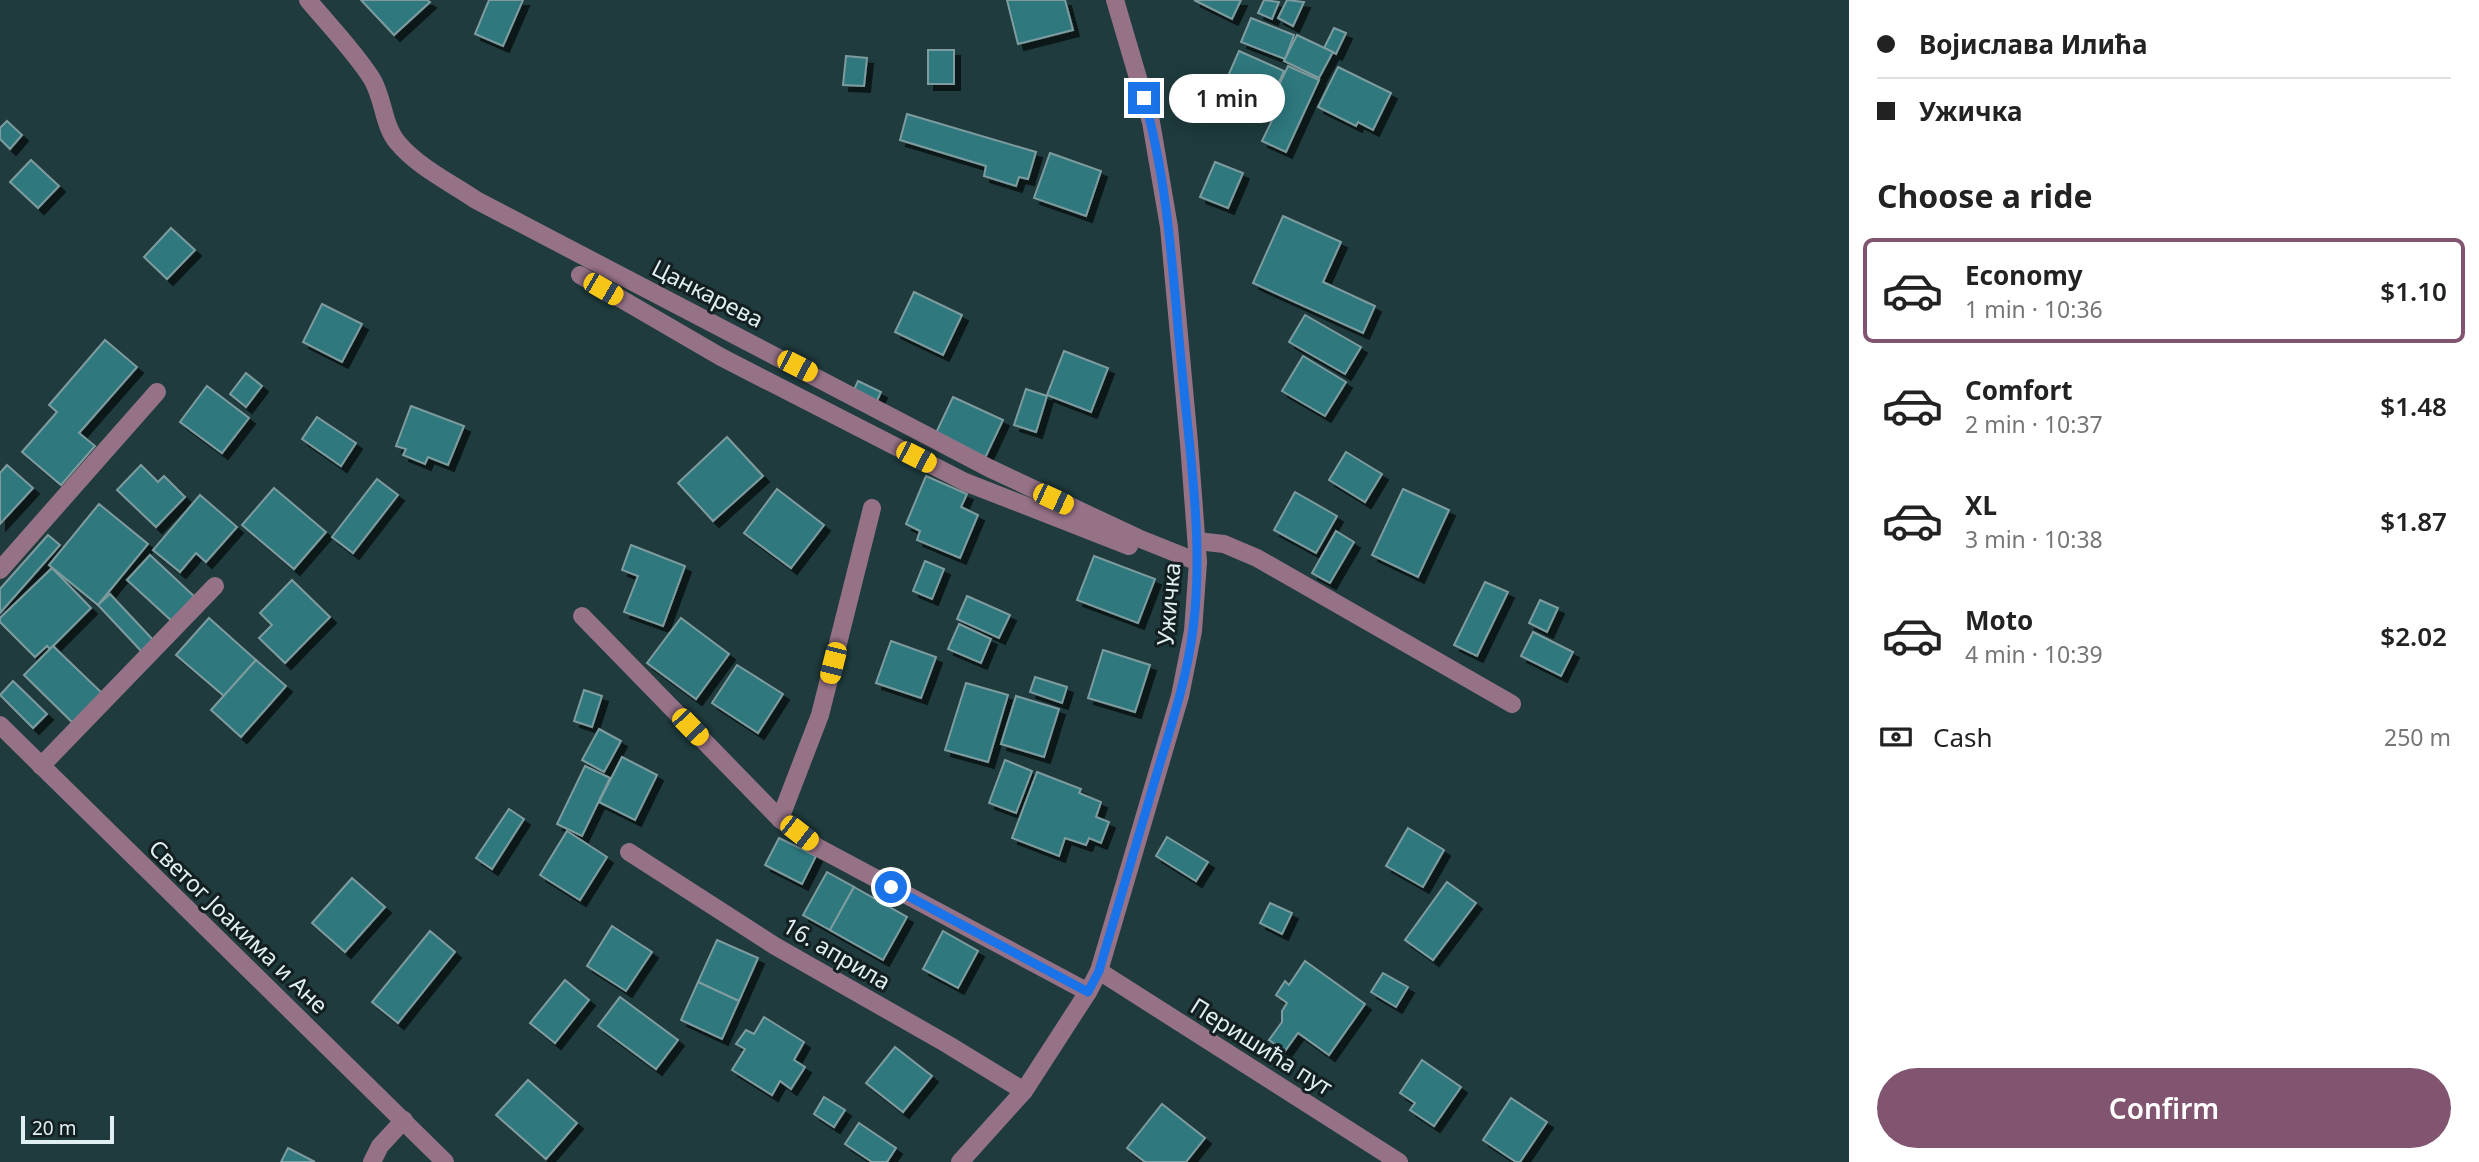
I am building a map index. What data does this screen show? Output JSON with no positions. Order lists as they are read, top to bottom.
{
  "streets": {
    "street": [
      "Цанкарева",
      "Ужичка",
      "Светог Јоакима и Ане",
      "16. априла",
      "Перишића пут"
    ]
  },
  "crossings": [
    ["Цанкарева", "Ужичка"],
    ["Ужичка", "16. априла"],
    ["Ужичка", "Перишића пут"]
  ],
  "scale_bar": "20 m",
  "page": {
    "banner": ["Војислава Илића", "Ужичка"],
    "bubble": "1 min",
    "heading": "Choose a ride",
    "list": [
      {
        "name": "Economy",
        "note": "1 min · 10:36",
        "value": "$1.10"
      },
      {
        "name": "Comfort",
        "note": "2 min · 10:37",
        "value": "$1.48"
      },
      {
        "name": "XL",
        "note": "3 min · 10:38",
        "value": "$1.87"
      },
      {
        "name": "Moto",
        "note": "4 min · 10:39",
        "value": "$2.02"
      }
    ],
    "pay": ["Cash", "250 m"],
    "buttons": "Confirm",
    "scale": "20 m"
  }
}
